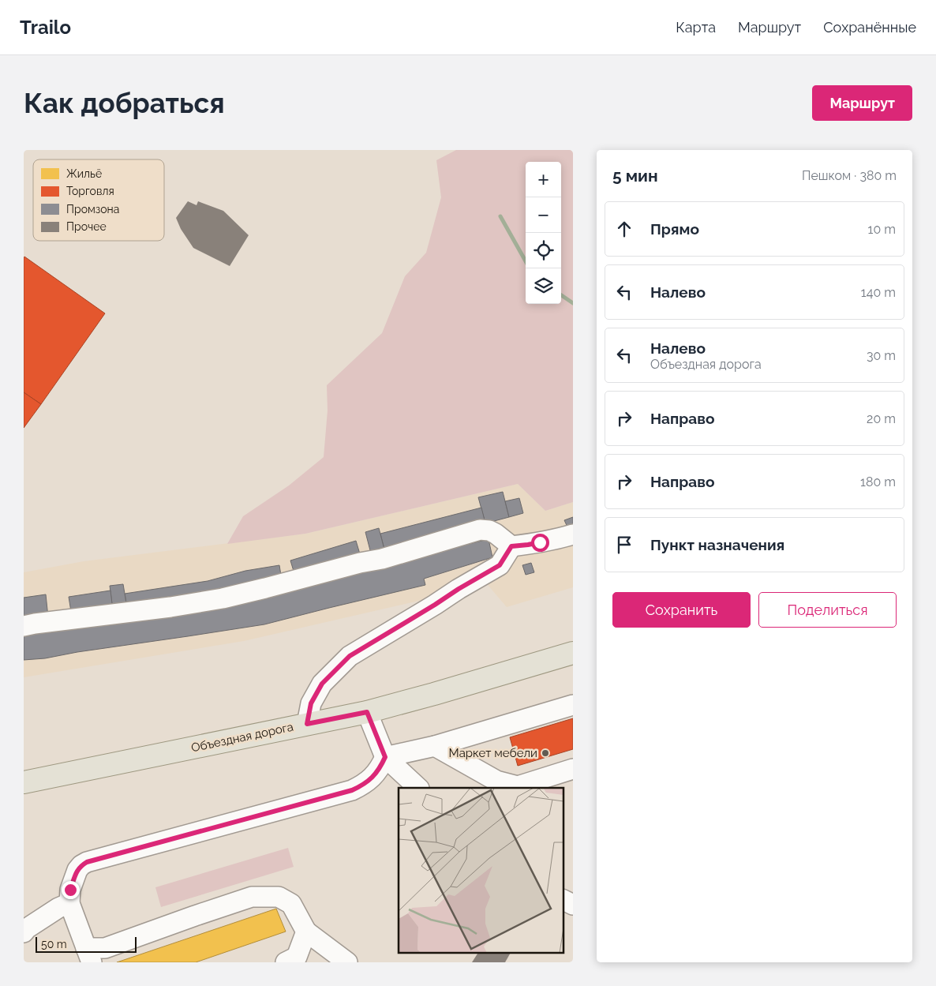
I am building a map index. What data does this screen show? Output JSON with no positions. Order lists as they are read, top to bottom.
{
  "streets": {
    "main road": ["Объездная дорога"]
  },
  "places": ["Маркет мебели"],
  "legend": [
    "Жильё",
    "Торговля",
    "Промзона",
    "Прочее"
  ],
  "scale_bar": "50 m",
  "page": {
    "header": "Trailo",
    "nav": ["Карта", "Маршрут", "Сохранённые"],
    "buttons": [
      "Маршрут",
      ["Сохранить", "Поделиться"]
    ],
    "title": "Как добраться",
    "heading": ["5 мин", "Пешком · 380 m"],
    "map_buttons": ["+", "−"],
    "list": [
      ["Прямо", "10 m"],
      ["Налево", "140 m"],
      ["Налево", "Объездная дорога", "30 m"],
      ["Направо", "20 m"],
      ["Направо", "180 m"],
      "Пункт назначения"
    ],
    "scale": "50 m"
  }
}
